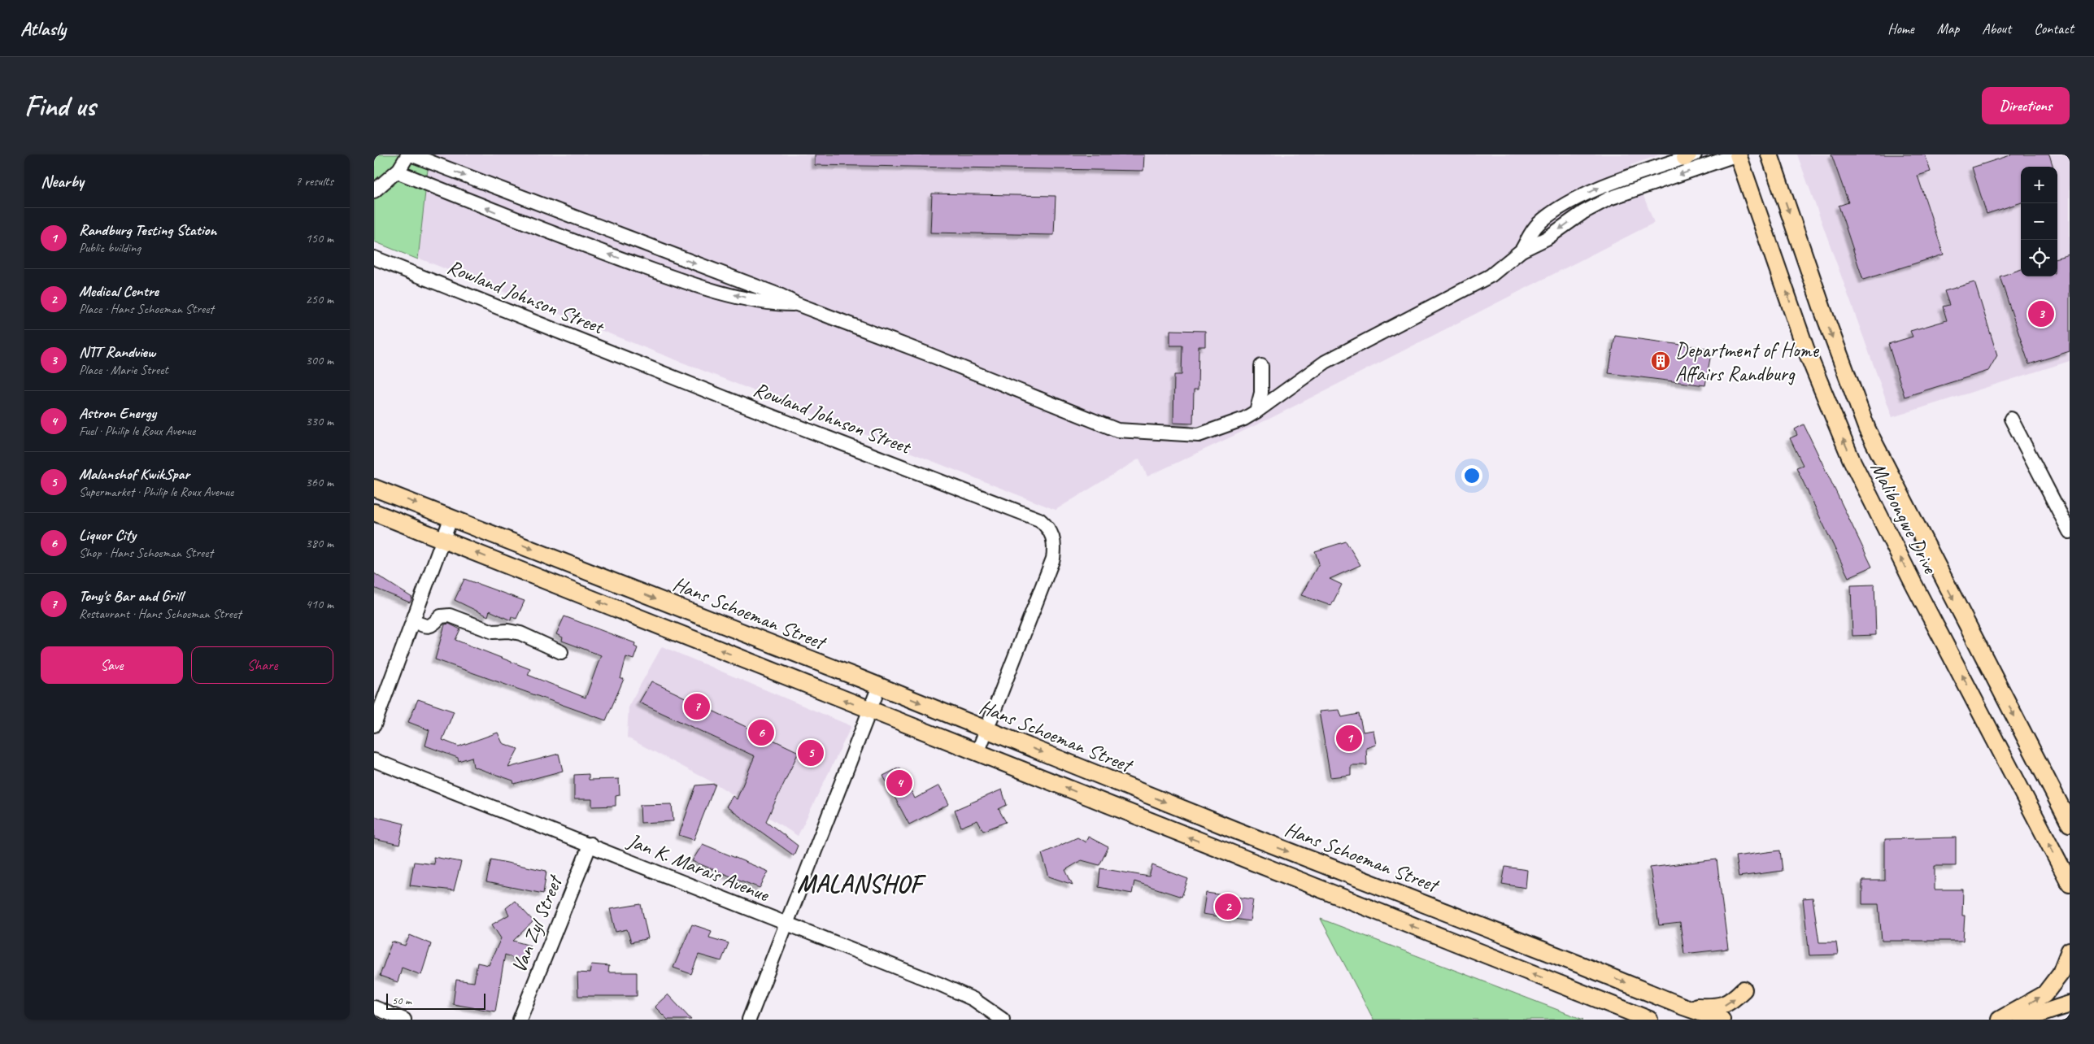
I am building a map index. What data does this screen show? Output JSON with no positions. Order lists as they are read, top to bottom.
{
  "streets": {
    "main road": ["Malibongwe Drive", "Hans Schoeman Street"],
    "street": ["Rowland Johnson Street", "Jan K. Marais Avenue", "Van Zyl Street"]
  },
  "crossings": [
    ["Rowland Johnson Street", "Hans Schoeman Street"],
    ["Jan K. Marais Avenue", "Van Zyl Street"]
  ],
  "districts": ["MALANSHOF"],
  "places": {
    "building": ["Department of Home Affairs Randburg"]
  },
  "scale_bar": "50 m",
  "page": {
    "header": "Atlasly",
    "nav": [
      "Home",
      "Map",
      "About",
      "Contact"
    ],
    "buttons": [
      "Directions",
      ["Save", "Share"]
    ],
    "title": "Find us",
    "heading": ["Nearby", "7 results"],
    "map_buttons": ["+", "−"],
    "list": [
      {
        "mark": "1",
        "name": "Randburg Testing Station",
        "note": "Public building",
        "value": "150 m"
      },
      {
        "mark": "2",
        "name": "Medical Centre",
        "note": "Place · Hans Schoeman Street",
        "value": "250 m"
      },
      {
        "mark": "3",
        "name": "NTT Randview",
        "note": "Place · Marie Street",
        "value": "300 m"
      },
      {
        "mark": "4",
        "name": "Astron Energy",
        "note": "Fuel · Philip le Roux Avenue",
        "value": "330 m"
      },
      {
        "mark": "5",
        "name": "Malanshof KwikSpar",
        "note": "Supermarket · Philip le Roux Avenue",
        "value": "360 m"
      },
      {
        "mark": "6",
        "name": "Liquor City",
        "note": "Shop · Hans Schoeman Street",
        "value": "380 m"
      },
      {
        "mark": "7",
        "name": "Tony's Bar and Grill",
        "note": "Restaurant · Hans Schoeman Street",
        "value": "410 m"
      }
    ],
    "pins": [
      "3",
      "7",
      "6",
      "1",
      "5",
      "4",
      "2"
    ],
    "scale": "50 m"
  }
}
